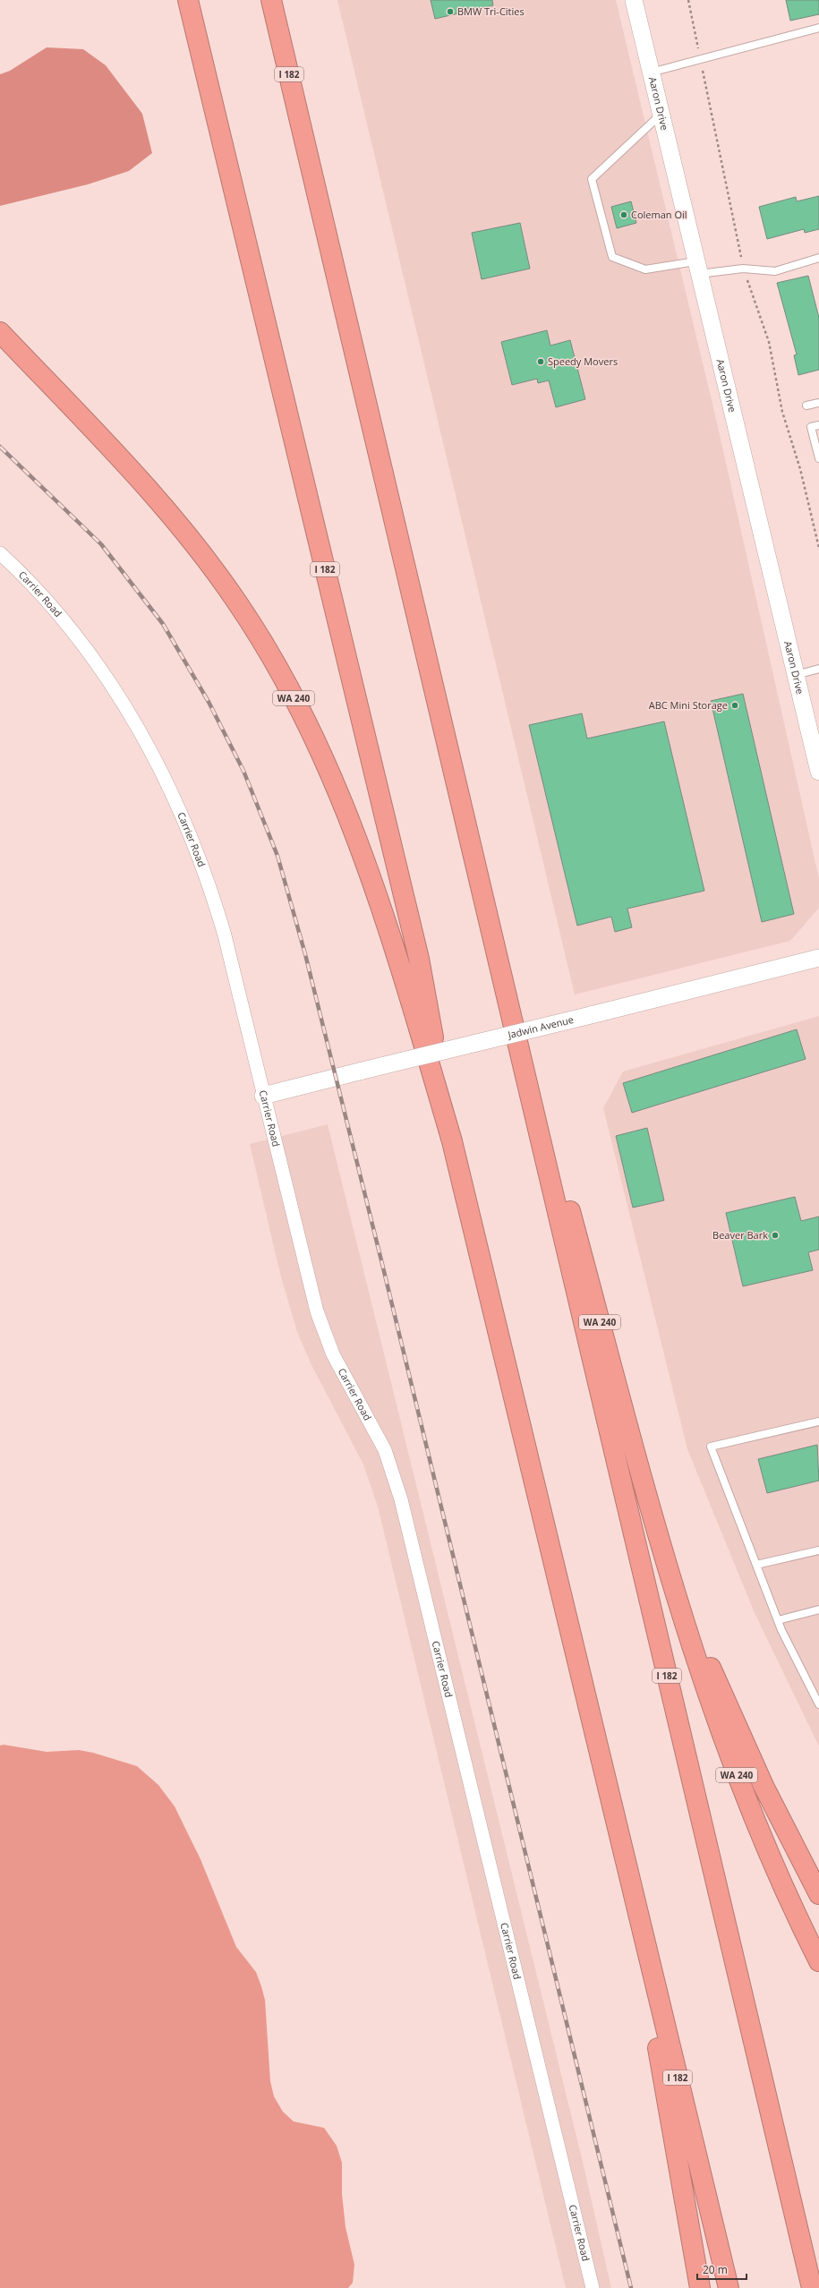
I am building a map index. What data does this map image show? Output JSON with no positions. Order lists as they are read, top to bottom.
{
  "streets": {
    "highway": ["I 182", "WA 240"],
    "street": ["Aaron Drive", "Carrier Road", "Jadwin Avenue"]
  },
  "crossings": [
    ["I 182", "WA 240"],
    ["Carrier Road", "Jadwin Avenue"]
  ],
  "places": [
    "BMW Tri-Cities",
    "Coleman Oil",
    "Speedy Movers",
    "ABC Mini Storage",
    "Beaver Bark"
  ],
  "scale_bar": "20 m"
}
